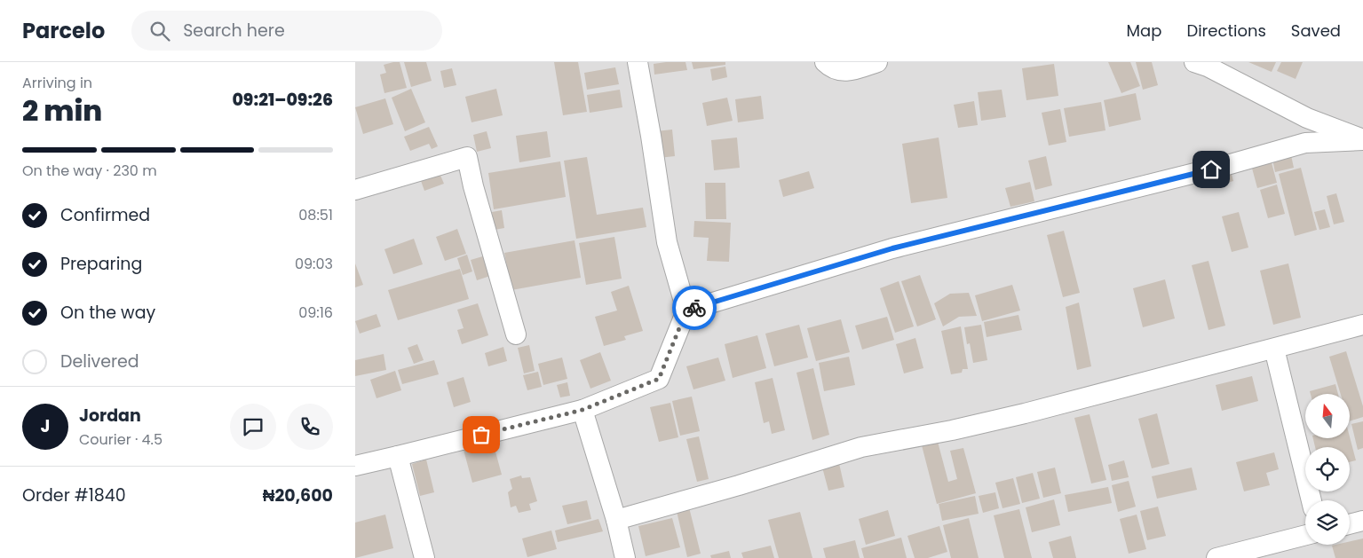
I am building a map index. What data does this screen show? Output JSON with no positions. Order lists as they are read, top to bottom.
{
  "north": "top",
  "page": {
    "header": "Parcelo",
    "search": "Search here",
    "nav": ["Map", "Directions", "Saved"],
    "heading": ["2 min", "Arriving in", "09:21–09:26"],
    "panel": [
      "Jordan",
      "Courier · 4.5",
      "Order #1840",
      "₦20,600"
    ],
    "bar": "On the way · 230 m",
    "list": [
      ["Confirmed", "08:51"],
      ["Preparing", "09:03"],
      ["On the way", "09:16"],
      "Delivered"
    ],
    "round": "J"
  }
}
